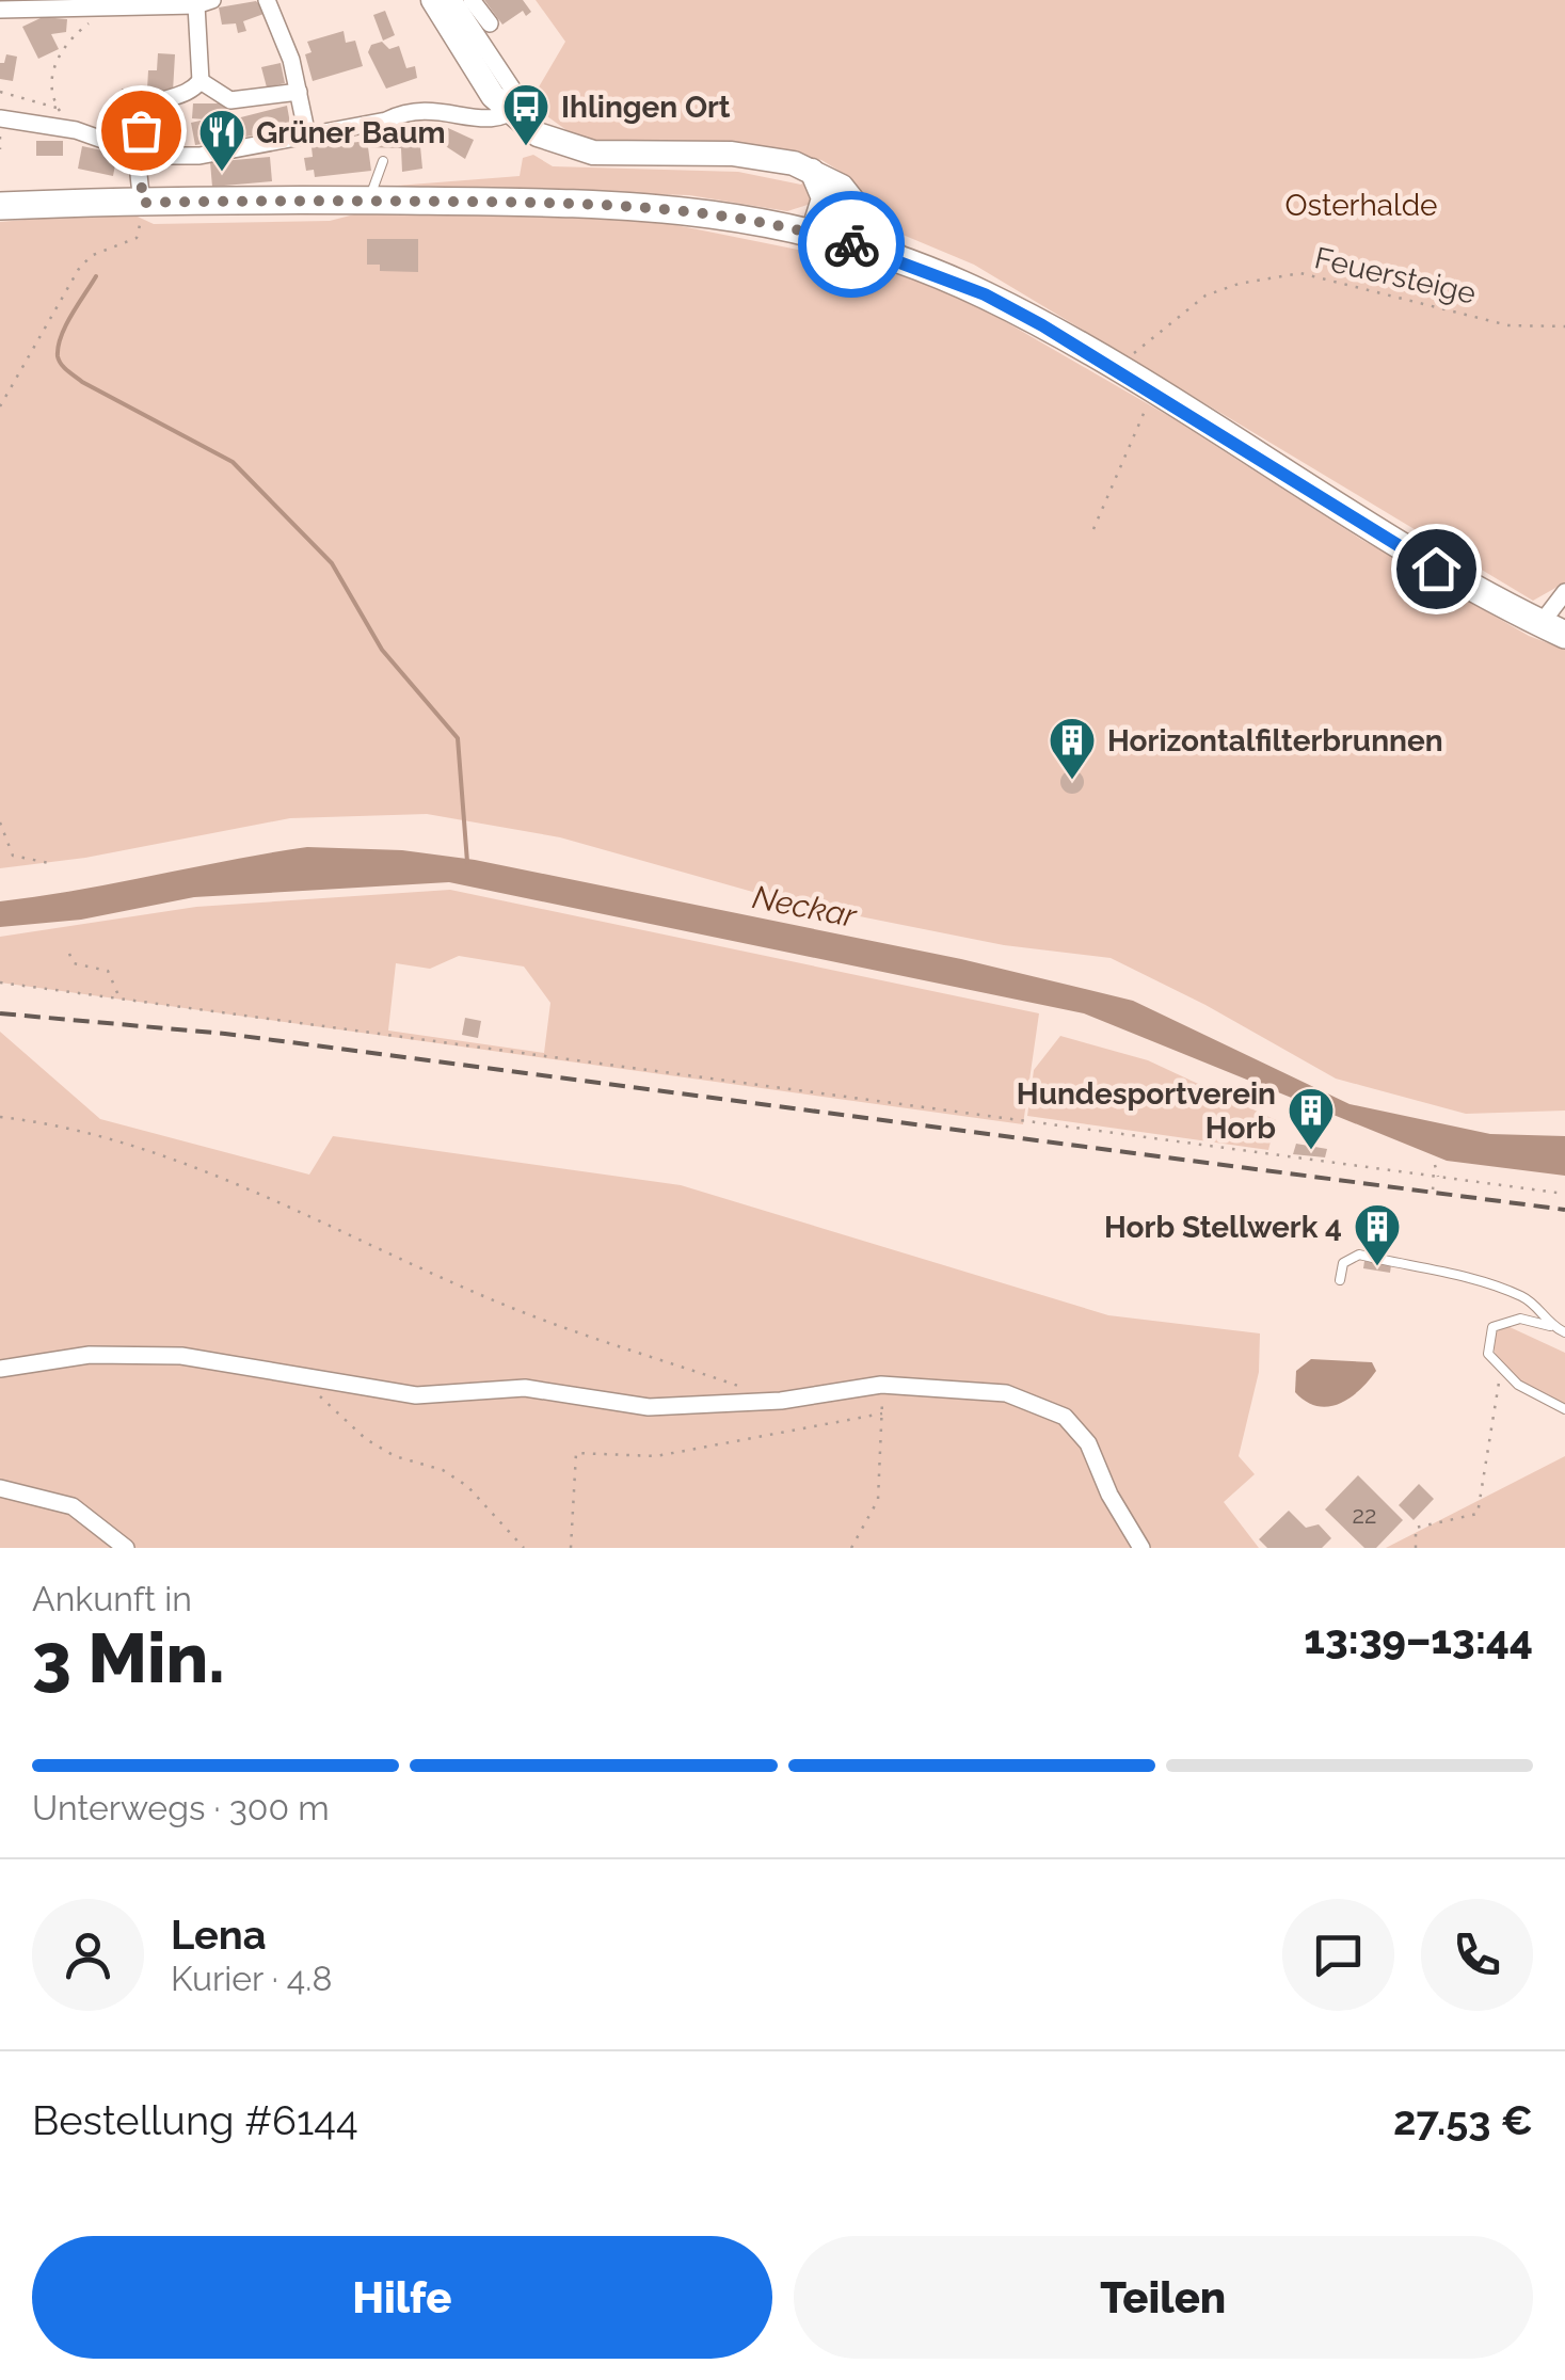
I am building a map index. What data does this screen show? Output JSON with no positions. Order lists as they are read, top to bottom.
{
  "streets": {
    "path": ["Feuersteige"]
  },
  "water": ["Neckar"],
  "parks": ["Osterhalde"],
  "places": {
    "bus stop": ["Ihlingen Ort"],
    "restaurant": ["Grüner Baum"],
    "building": ["Horizontalfilterbrunnen", "Hundesportverein Horb", "Horb Stellwerk 4"]
  },
  "house_numbers": ["22"],
  "page": {
    "heading": ["3 Min.", "Ankunft in", "13:39–13:44"],
    "panel": [
      "Lena",
      "Kurier · 4.8",
      "Bestellung #6144",
      "27.53 €"
    ],
    "bar": "Unterwegs · 300 m",
    "buttons": ["Hilfe", "Teilen"]
  }
}
